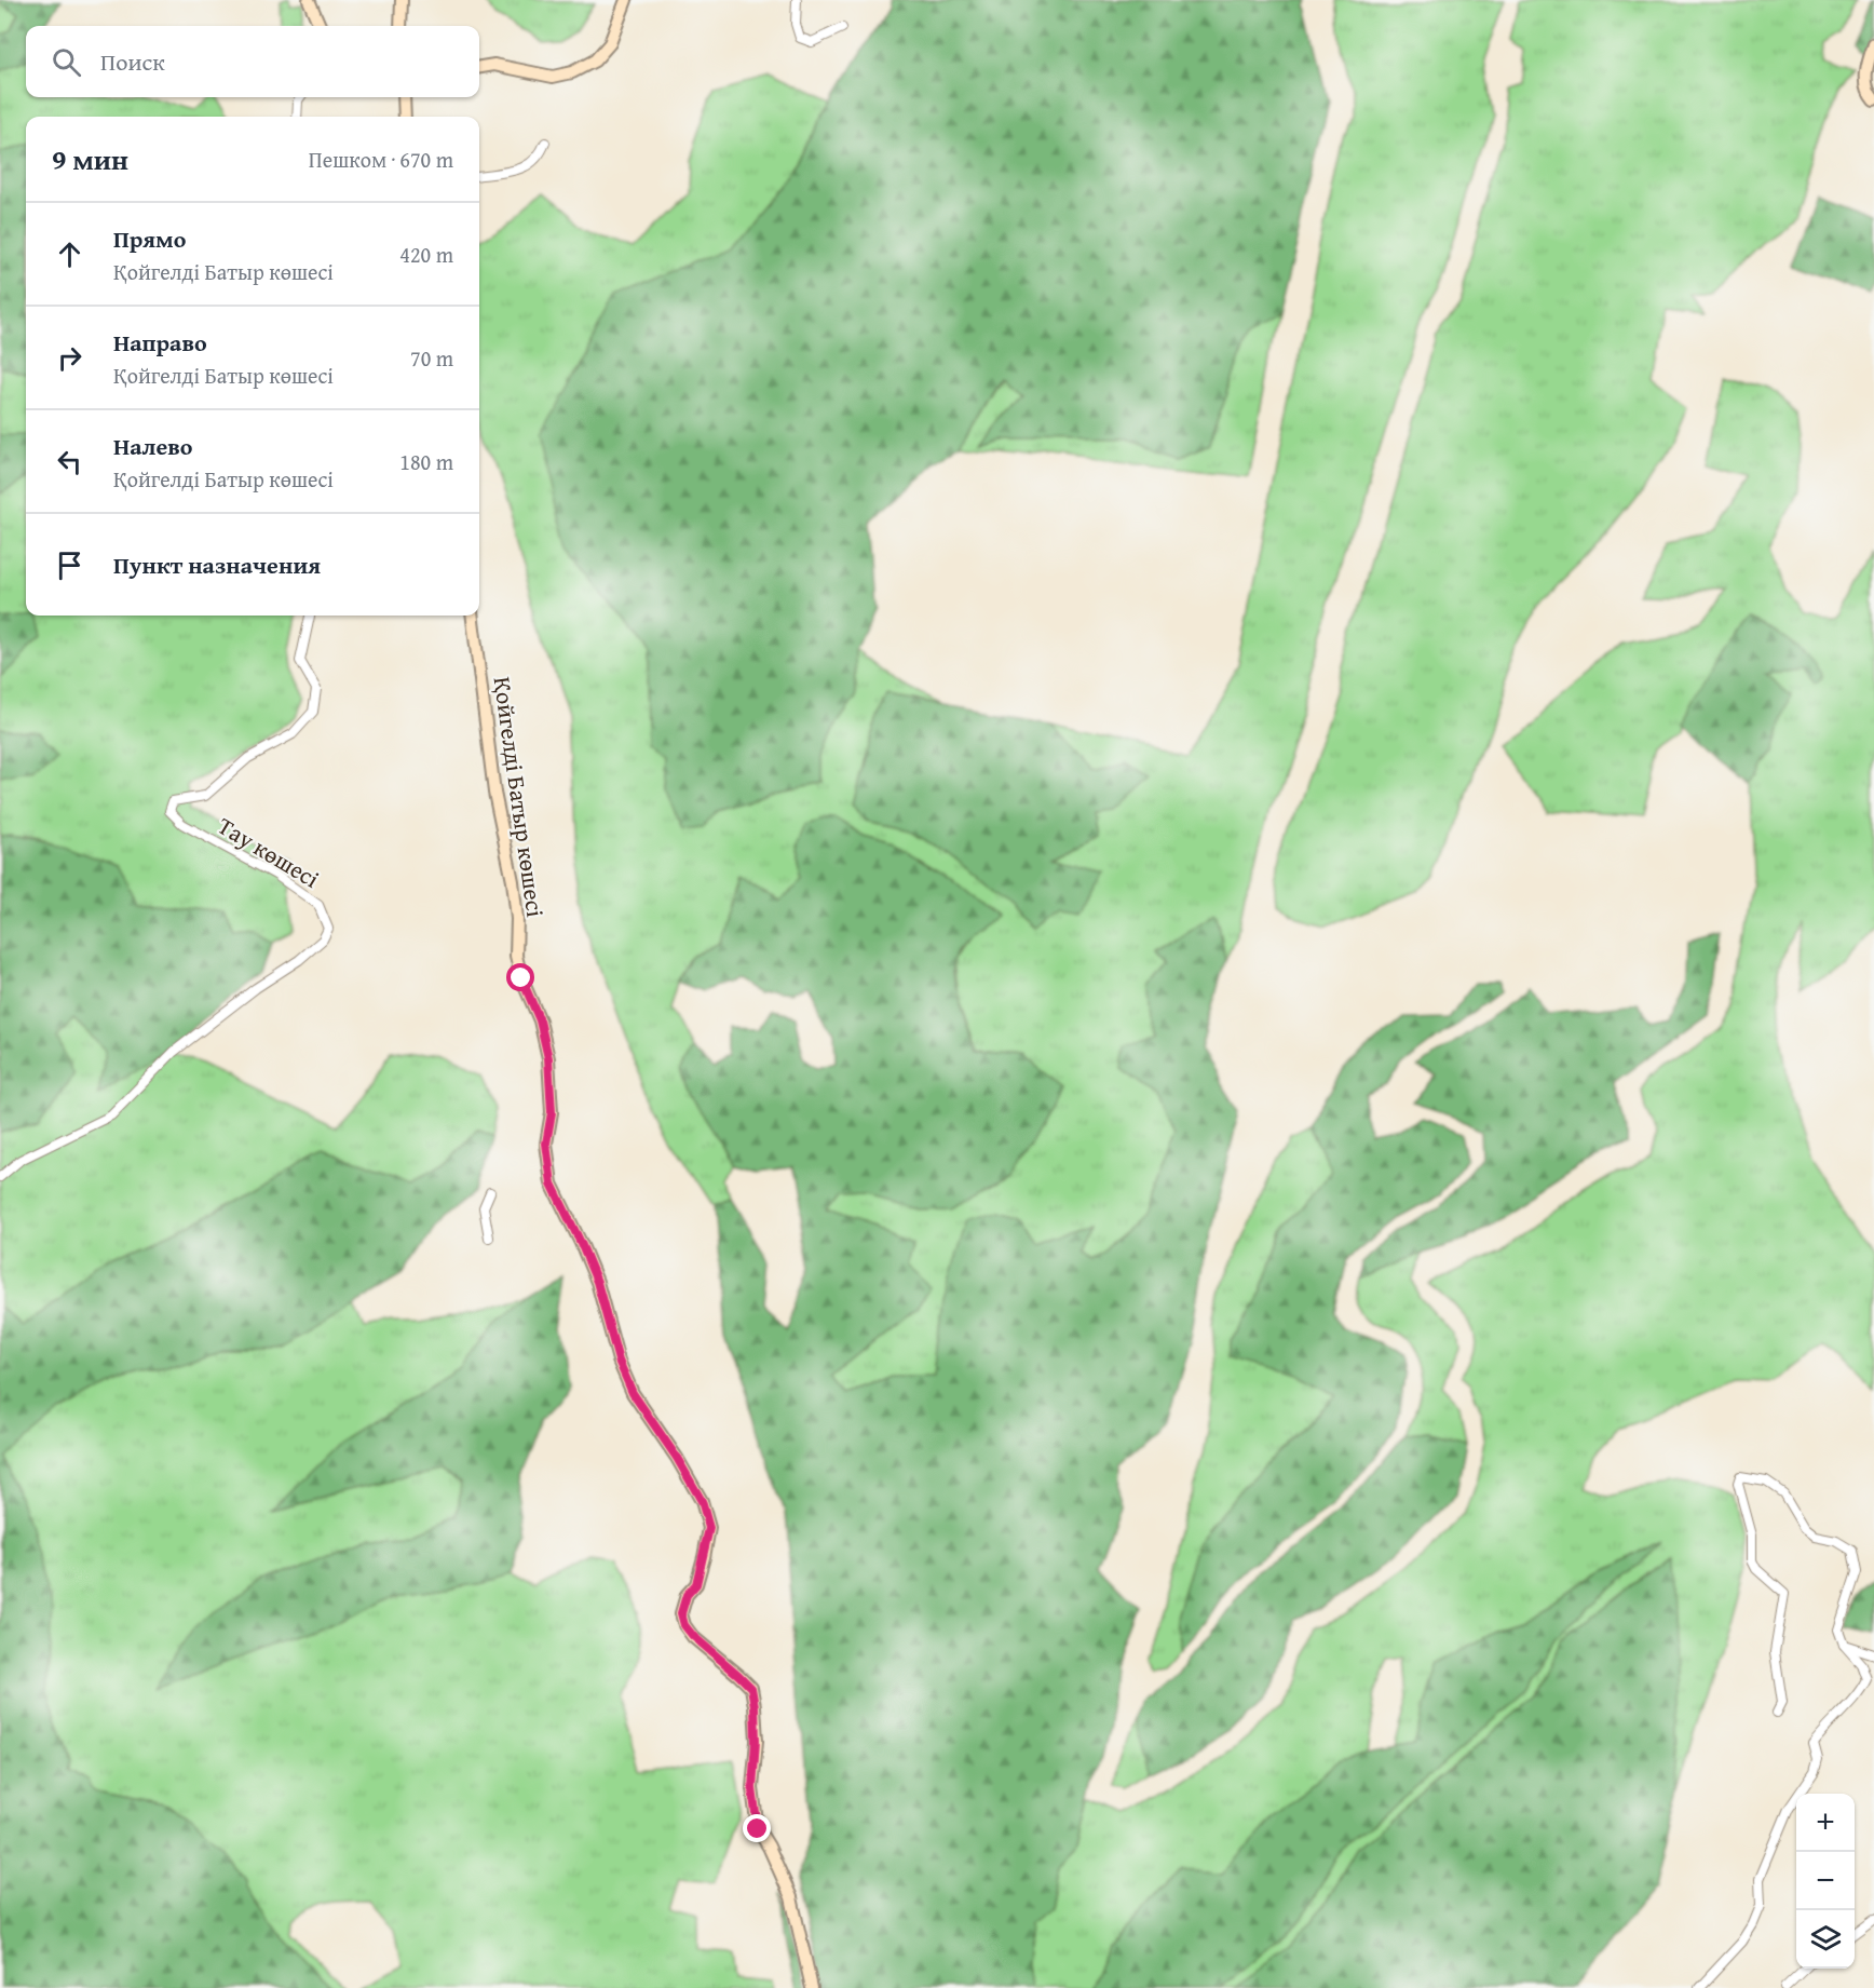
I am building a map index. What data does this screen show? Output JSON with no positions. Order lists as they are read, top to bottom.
{
  "streets": {
    "street": ["Қойгелді Батыр көшесі", "Тау көшесі"]
  },
  "page": {
    "search": "Поиск",
    "heading": ["9 мин", "Пешком · 670 m"],
    "list": [
      ["Прямо", "Қойгелді Батыр көшесі", "420 m"],
      ["Направо", "Қойгелді Батыр көшесі", "70 m"],
      ["Налево", "Қойгелді Батыр көшесі", "180 m"],
      "Пункт назначения"
    ],
    "map_buttons": ["+", "−"]
  }
}
